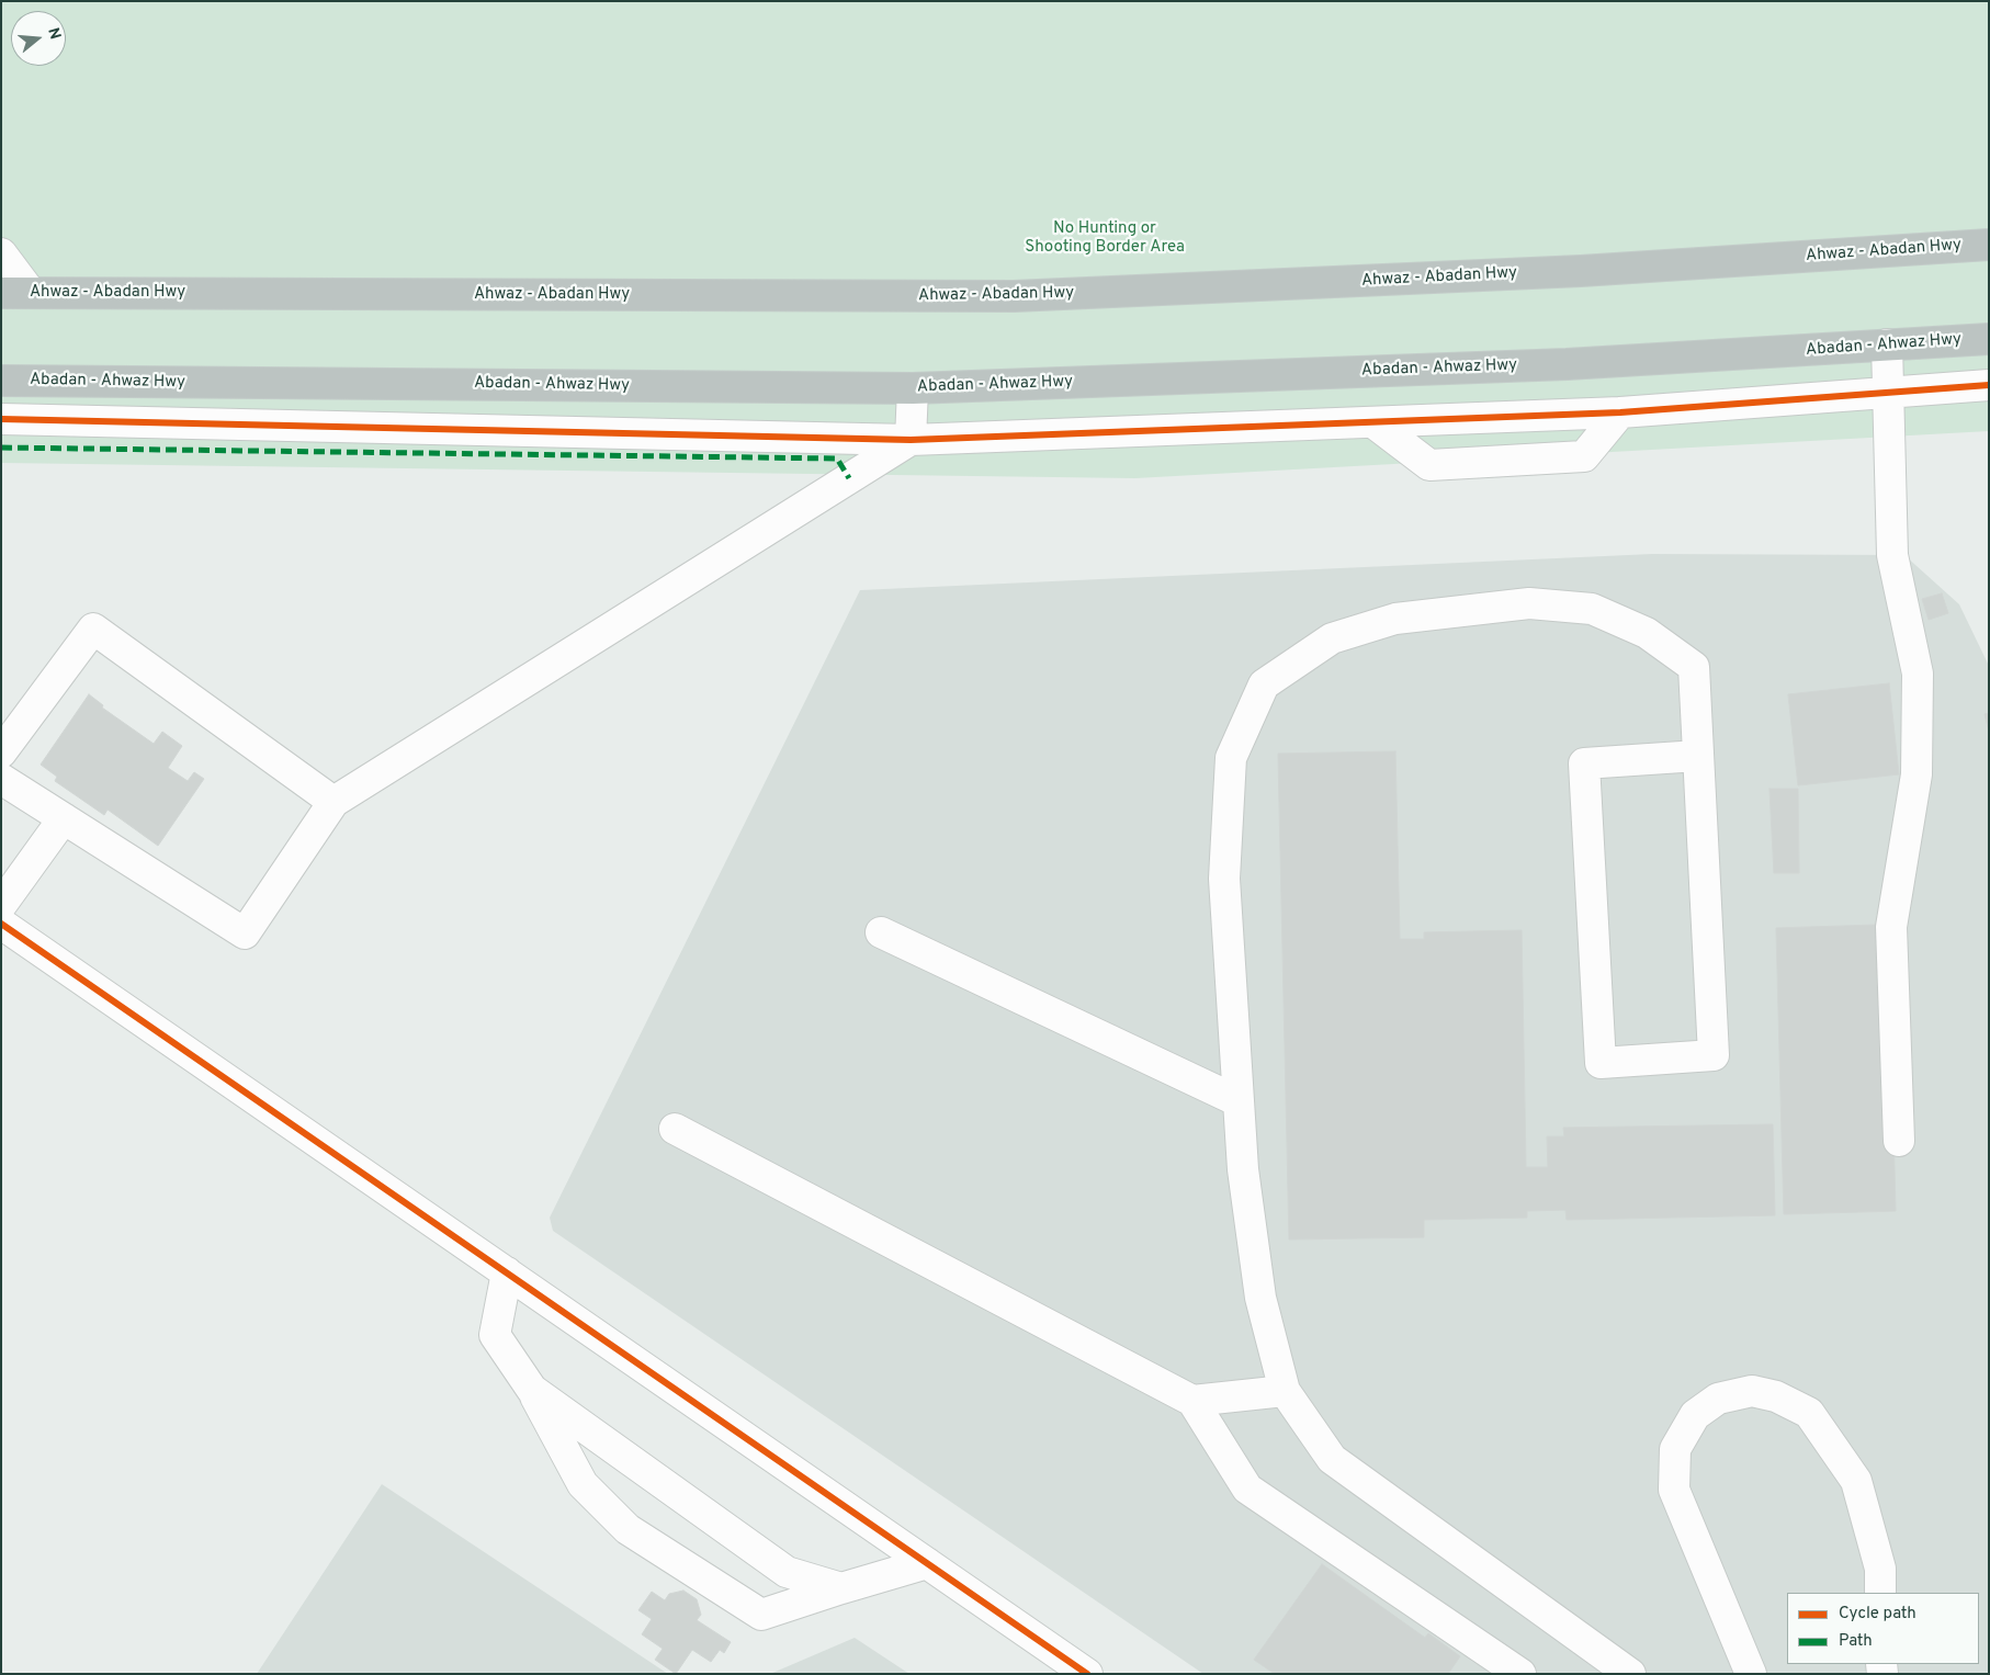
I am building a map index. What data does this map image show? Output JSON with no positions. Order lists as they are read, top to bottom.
{
  "streets": {
    "highway": ["Ahwaz - Abadan Hwy", "Abadan - Ahwaz Hwy"]
  },
  "parks": ["No Hunting or Shooting Border Area"],
  "legend": ["Cycle path", "Path"],
  "north": "right"
}
